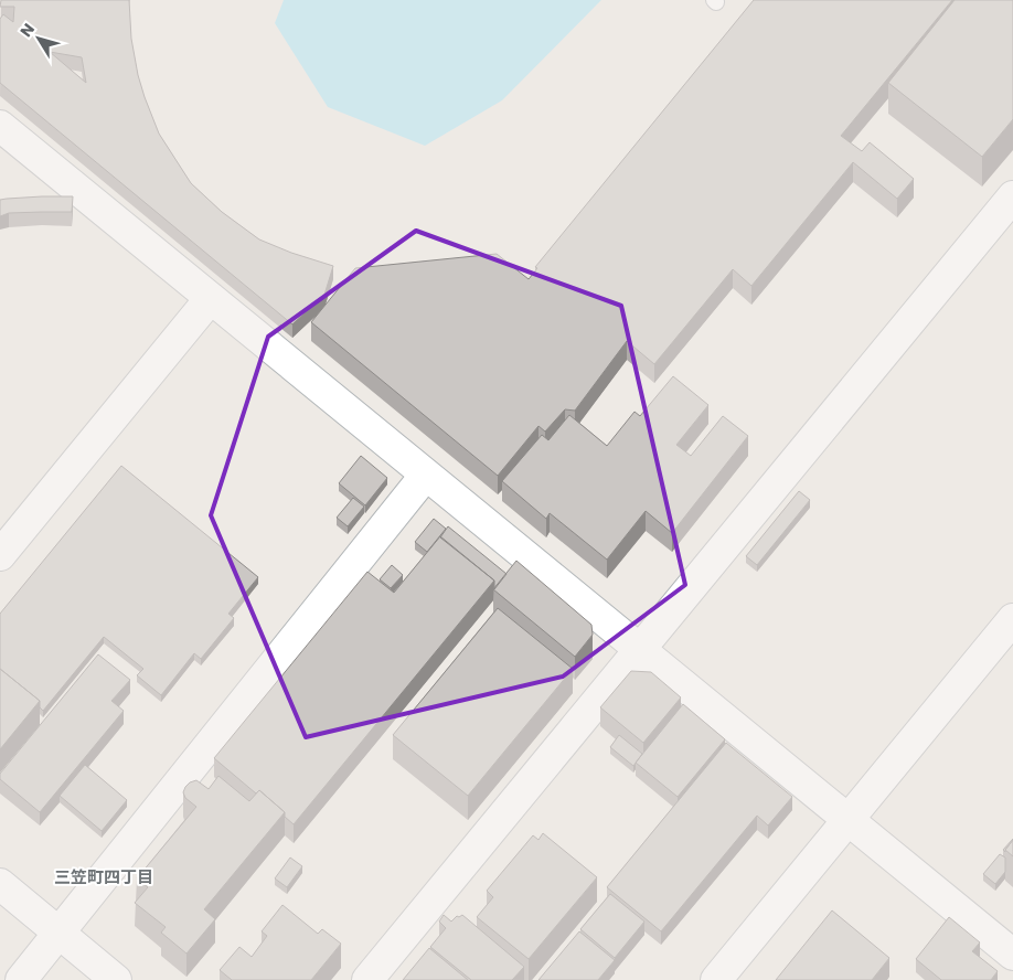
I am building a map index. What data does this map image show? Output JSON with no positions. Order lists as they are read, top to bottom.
{
  "districts": ["三笠町四丁目"],
  "north": "top left"
}
